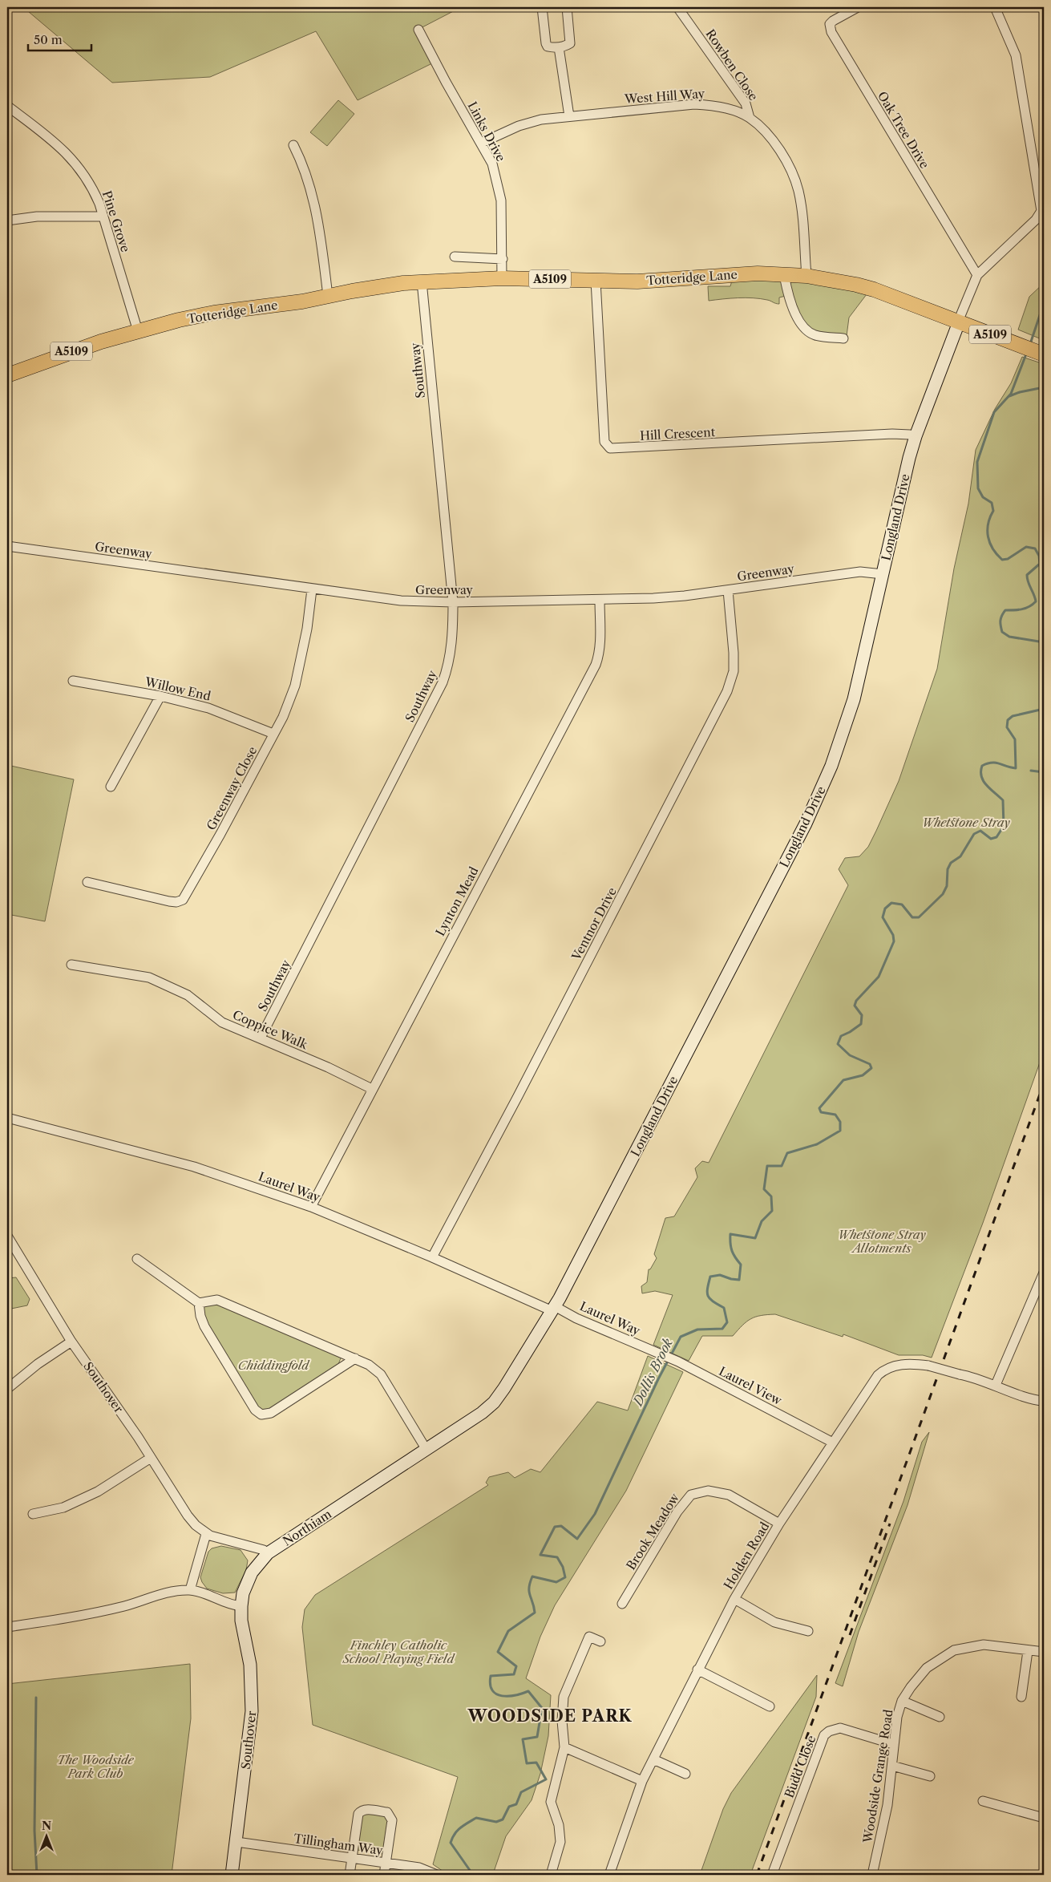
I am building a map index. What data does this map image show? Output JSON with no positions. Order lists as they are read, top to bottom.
{
  "streets": {
    "main road": ["Totteridge Lane", "A5109"],
    "street": [
      "Rowben Close",
      "West Hill Way",
      "Oak Tree Drive",
      "Links Drive",
      "Pine Grove",
      "Southway",
      "Hill Crescent",
      "Longland Drive",
      "Greenway",
      "Willow End",
      "Greenway Close",
      "Lynton Mead",
      "Ventnor Drive",
      "Coppice Walk",
      "Laurel Way",
      "Laurel View",
      "Southover",
      "Northiam",
      "Brook Meadow",
      "Holden Road",
      "Budd Close",
      "Woodside Grange Road",
      "Tillingham Way"
    ]
  },
  "crossings": [
    ["Rowben Close", "West Hill Way"],
    ["West Hill Way", "Links Drive"],
    ["West Hill Way", "Totteridge Lane"],
    ["Links Drive", "Totteridge Lane"],
    ["Pine Grove", "Totteridge Lane"],
    ["Pine Grove", "A5109"],
    ["Totteridge Lane", "A5109"],
    ["Totteridge Lane", "Southway"],
    ["Totteridge Lane", "Hill Crescent"],
    ["Totteridge Lane", "Longland Drive"],
    ["Southway", "Greenway"],
    ["Southway", "Coppice Walk"],
    ["Hill Crescent", "Longland Drive"],
    ["Longland Drive", "Greenway"],
    ["Longland Drive", "Laurel Way"],
    ["Longland Drive", "Northiam"],
    ["Greenway", "Greenway Close"],
    ["Greenway", "Lynton Mead"],
    ["Greenway", "Ventnor Drive"],
    ["Willow End", "Greenway Close"],
    ["Lynton Mead", "Coppice Walk"],
    ["Lynton Mead", "Laurel Way"],
    ["Ventnor Drive", "Laurel Way"],
    ["Laurel Way", "Laurel View"],
    ["Laurel Way", "Northiam"],
    ["Laurel View", "Holden Road"],
    ["Southover", "Northiam"],
    ["Southover", "Tillingham Way"],
    ["Brook Meadow", "Holden Road"],
    ["Budd Close", "Woodside Grange Road"]
  ],
  "districts": ["WOODSIDE PARK"],
  "water": ["Dollis Brook"],
  "parks": [
    "Whetstone Stray",
    "Whetstone Stray Allotments",
    "Chiddingfold",
    "Finchley Catholic School Playing Field",
    "The Woodside Park Club"
  ],
  "scale_bar": "50 m",
  "north": "top"
}
